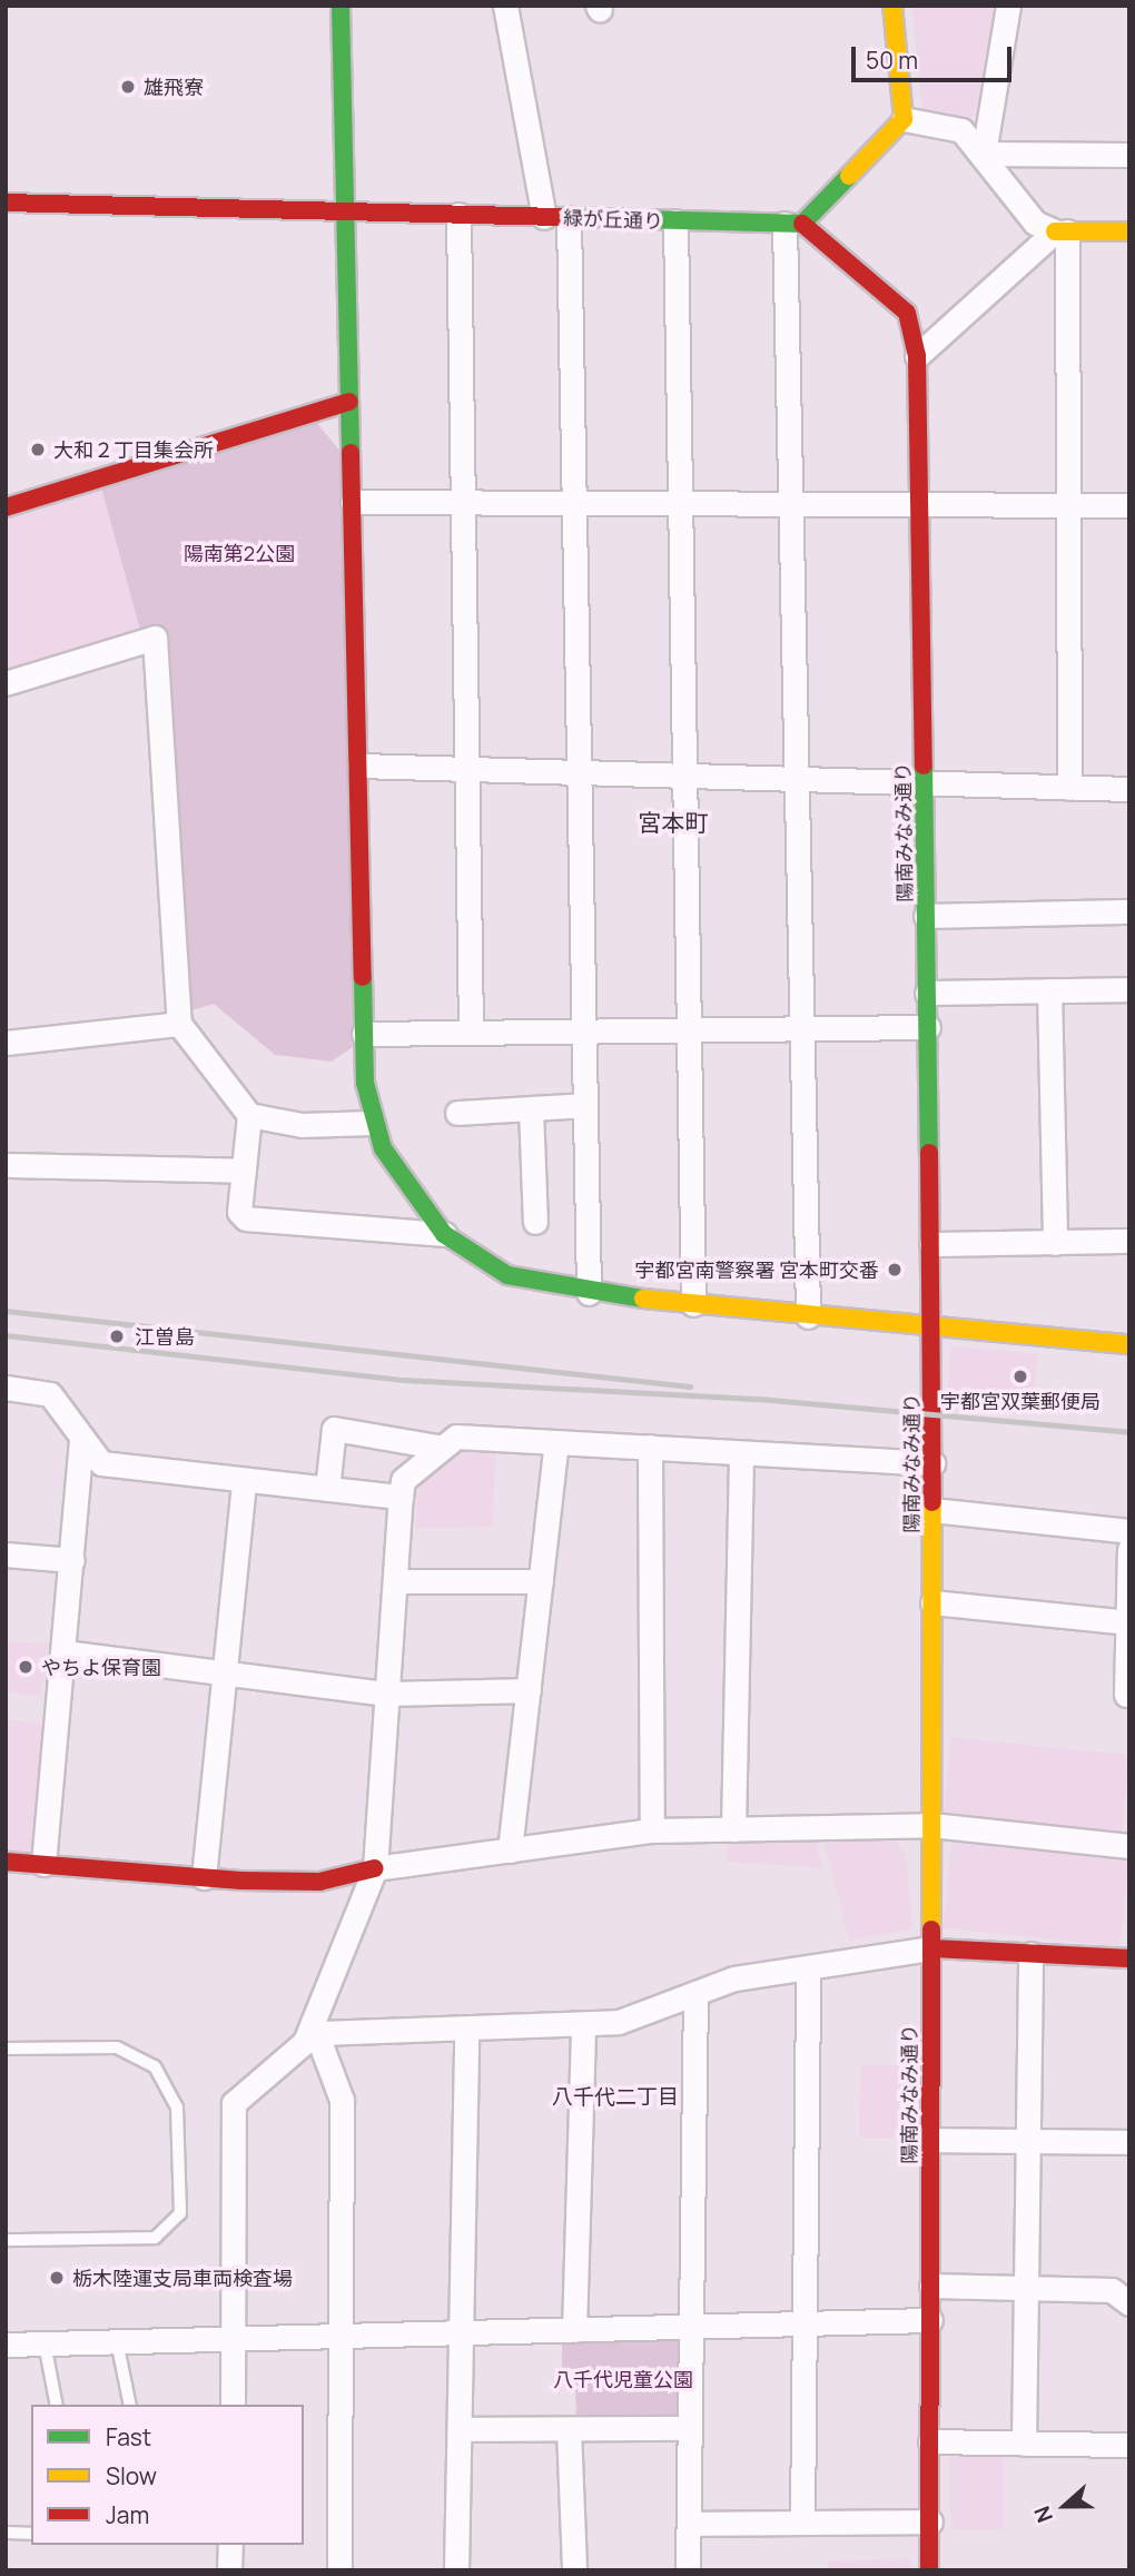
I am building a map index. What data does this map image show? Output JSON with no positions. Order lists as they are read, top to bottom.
{
  "streets": {
    "street": ["緑が丘通り", "陽南みなみ通り"]
  },
  "crossings": [
    ["緑が丘通り", "陽南みなみ通り"]
  ],
  "districts": ["宮本町", "八千代二丁目"],
  "parks": ["陽南第2公園", "八千代児童公園"],
  "places": [
    "雄飛寮",
    "大和２丁目集会所",
    "宇都宮南警察署 宮本町交番",
    "江曽島",
    "宇都宮双葉郵便局",
    "やちよ保育園",
    "栃木陸運支局車両検査場"
  ],
  "legend": ["Fast", "Slow", "Jam"],
  "scale_bar": "50 m",
  "north": "left"
}
